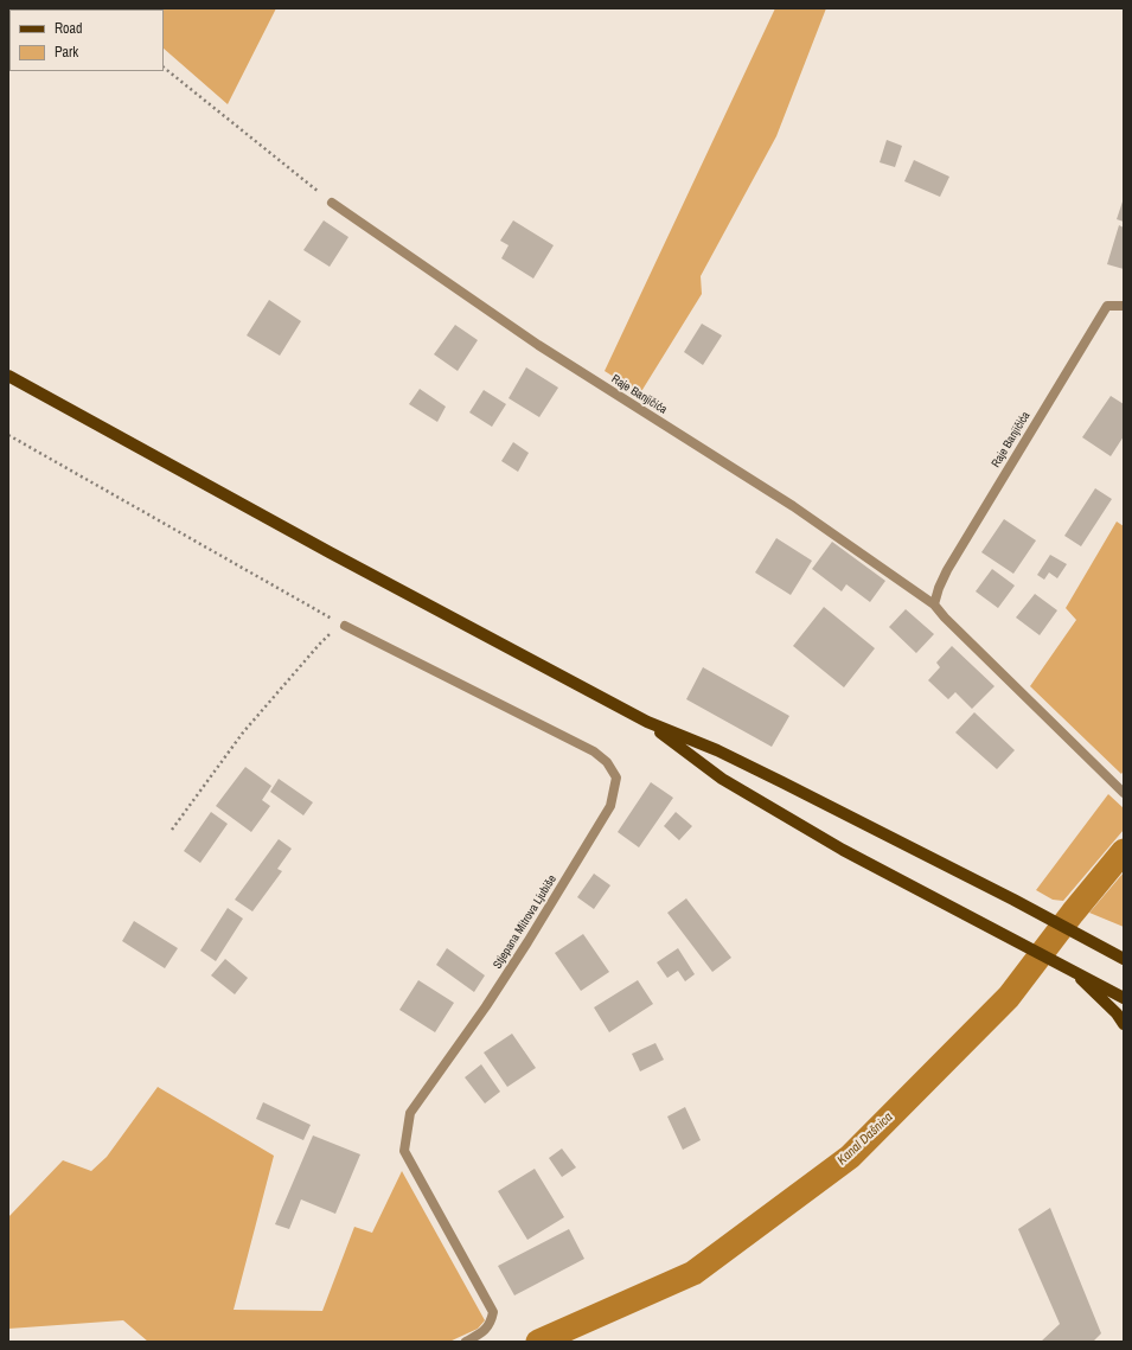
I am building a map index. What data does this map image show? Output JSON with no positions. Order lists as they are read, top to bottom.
{
  "streets": {
    "street": ["Raje Banjičića", "Stjepana Mitrova Ljubiše"]
  },
  "water": ["Kanal Dašnica"],
  "legend": ["Road", "Park"]
}
